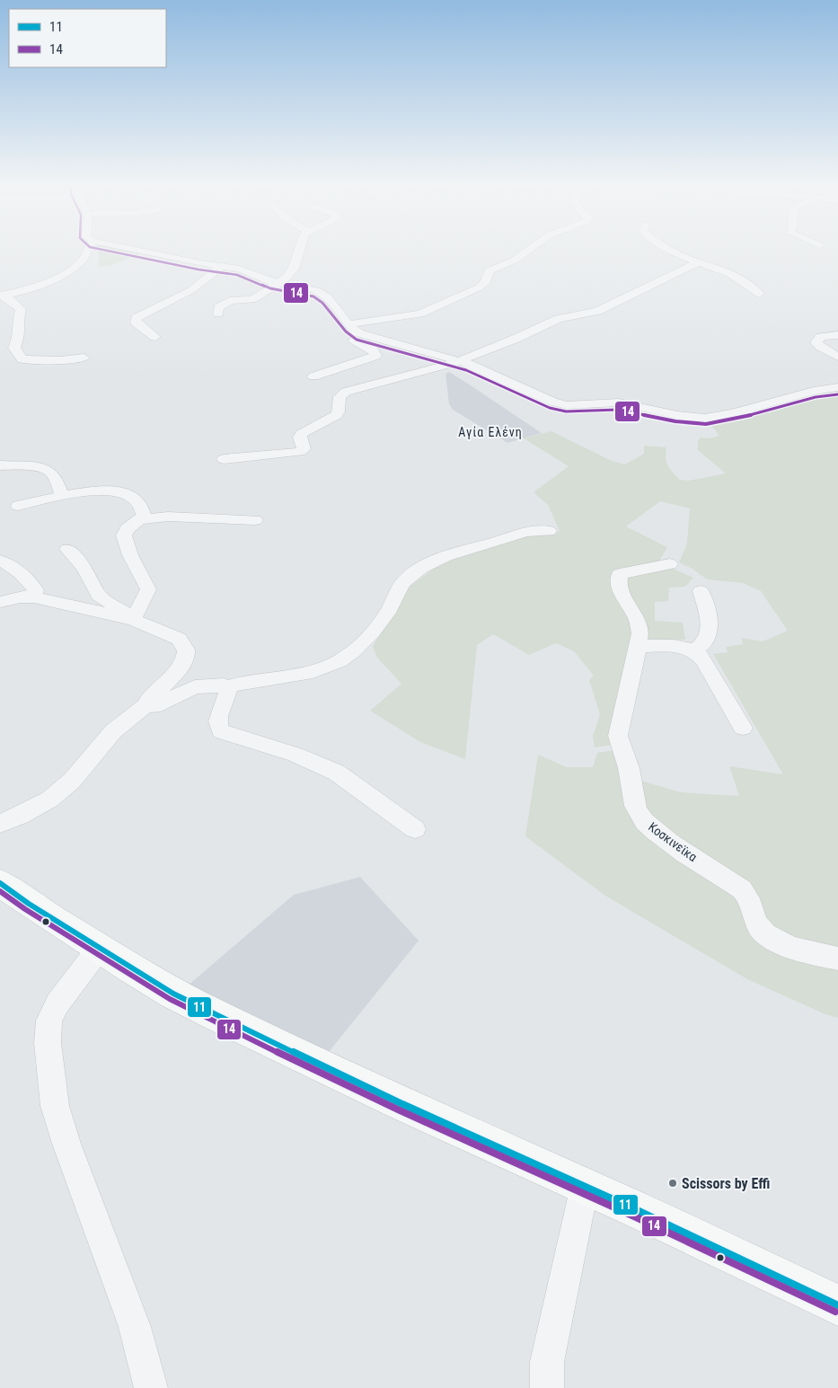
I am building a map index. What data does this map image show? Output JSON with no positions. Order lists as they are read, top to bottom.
{
  "streets": {
    "street": ["Κοσκινεϊκα"]
  },
  "districts": ["Αγία Ελένη"],
  "places": ["Scissors by Effi"],
  "lines": ["transit line 14", "transit line 11"],
  "legend": ["11", "14"]
}
